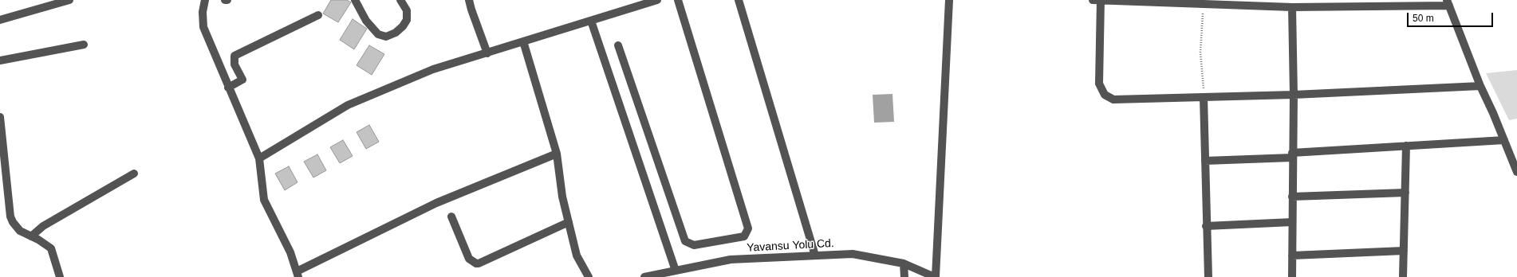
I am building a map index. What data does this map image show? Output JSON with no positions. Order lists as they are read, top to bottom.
{
  "streets": {
    "street": ["Yavansu Yolu Cd."]
  },
  "scale_bar": "50 m"
}
